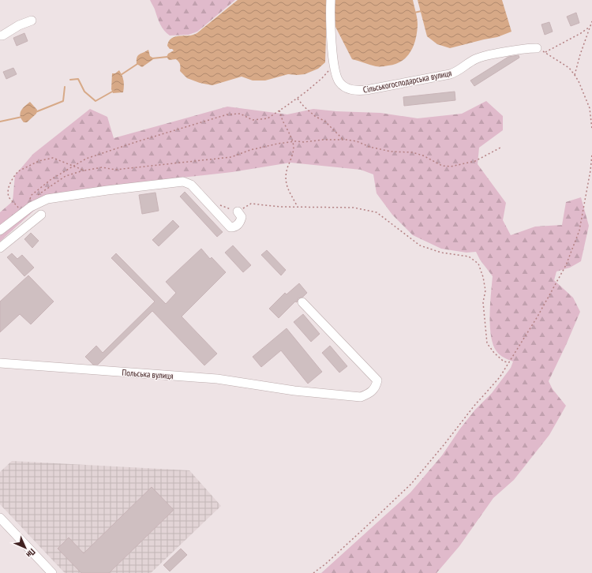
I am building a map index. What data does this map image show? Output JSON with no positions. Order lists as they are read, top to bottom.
{
  "streets": {
    "street": ["Сільськогосподарська вулиця", "Польська вулиця"]
  },
  "north": "bottom right"
}
